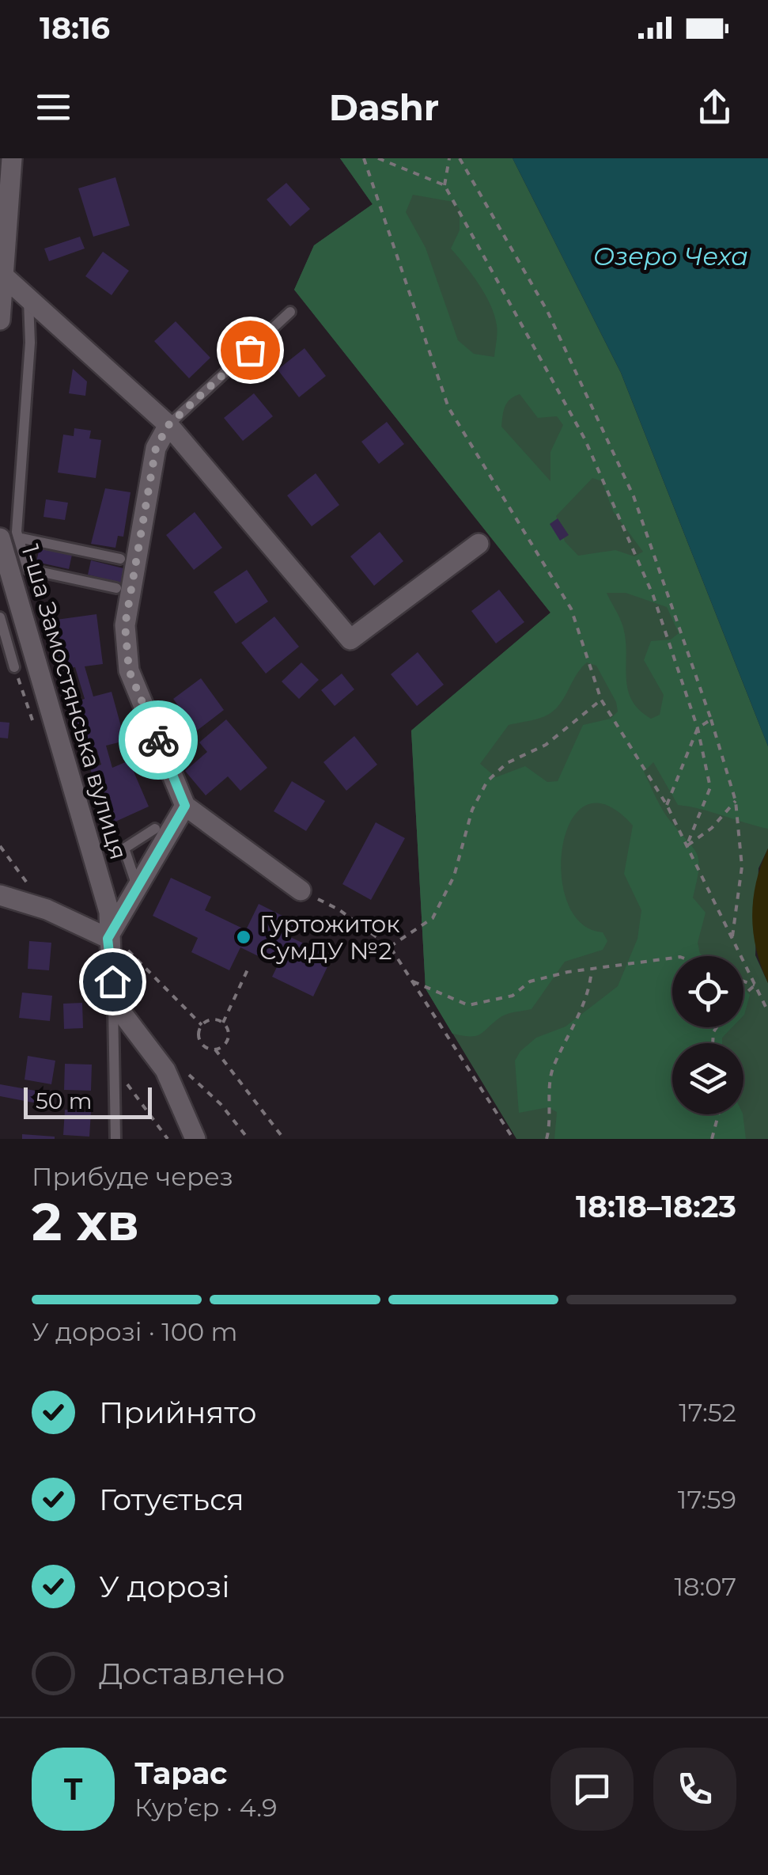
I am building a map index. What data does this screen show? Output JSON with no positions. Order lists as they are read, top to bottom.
{
  "streets": {
    "street": ["1-ша Замостянська вулиця"]
  },
  "water": ["Озеро Чеха"],
  "places": ["Гуртожиток СумДУ №2"],
  "scale_bar": "50 m",
  "page": {
    "status": "18:16",
    "header": "Dashr",
    "scale": "50 m",
    "heading": ["2 хв", "Прибуде через", "18:18–18:23"],
    "panel": ["Тарас", "Кур’єр · 4.9"],
    "bar": "У дорозі · 100 m",
    "list": [
      ["Прийнято", "17:52"],
      ["Готується", "17:59"],
      ["У дорозі", "18:07"],
      "Доставлено"
    ],
    "round": "Т"
  }
}
